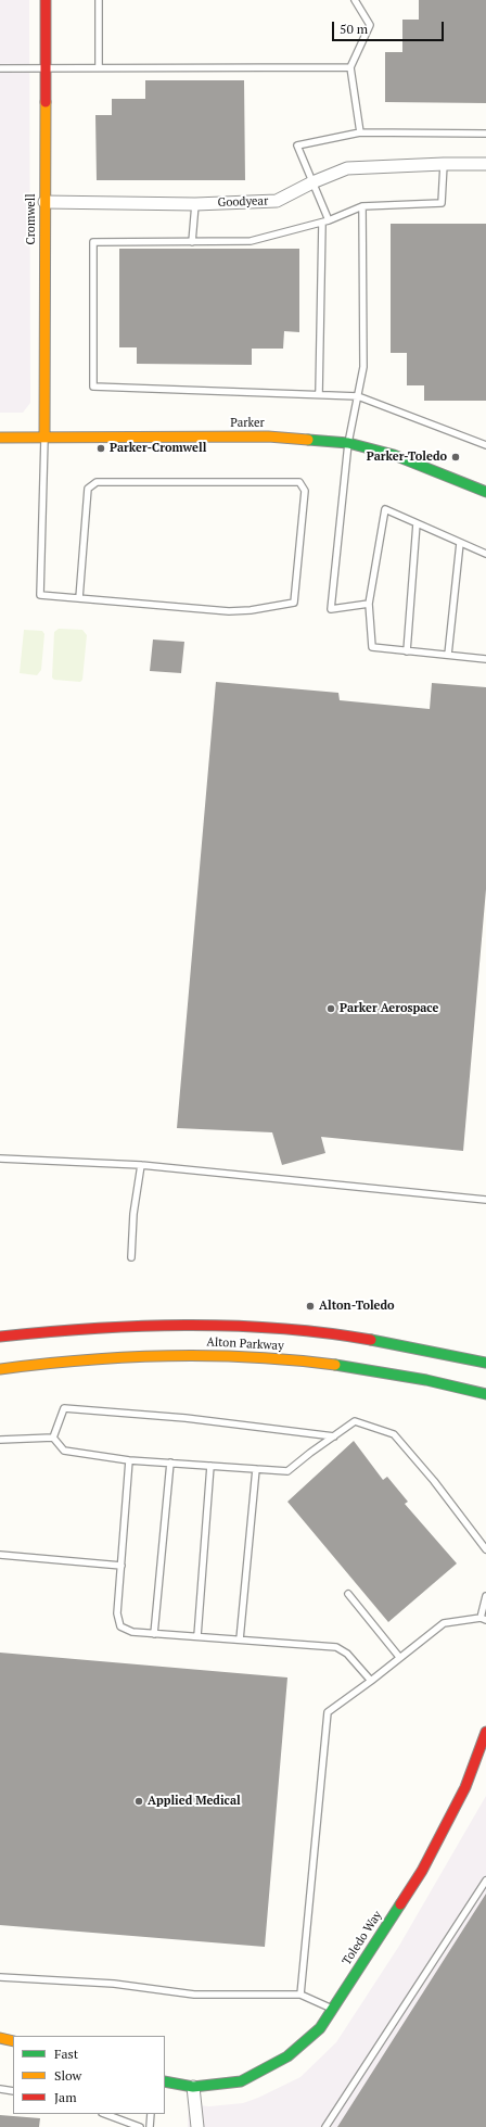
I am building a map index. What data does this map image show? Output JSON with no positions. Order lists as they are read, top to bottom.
{
  "streets": {
    "street": [
      "Goodyear",
      "Cromwell",
      "Parker",
      "Alton Parkway",
      "Toledo Way"
    ]
  },
  "crossings": [
    ["Goodyear", "Cromwell"],
    ["Cromwell", "Parker"]
  ],
  "places": [
    "Parker-Cromwell",
    "Parker-Toledo",
    "Parker Aerospace",
    "Alton-Toledo",
    "Applied Medical"
  ],
  "legend": ["Fast", "Slow", "Jam"],
  "scale_bar": "50 m"
}
